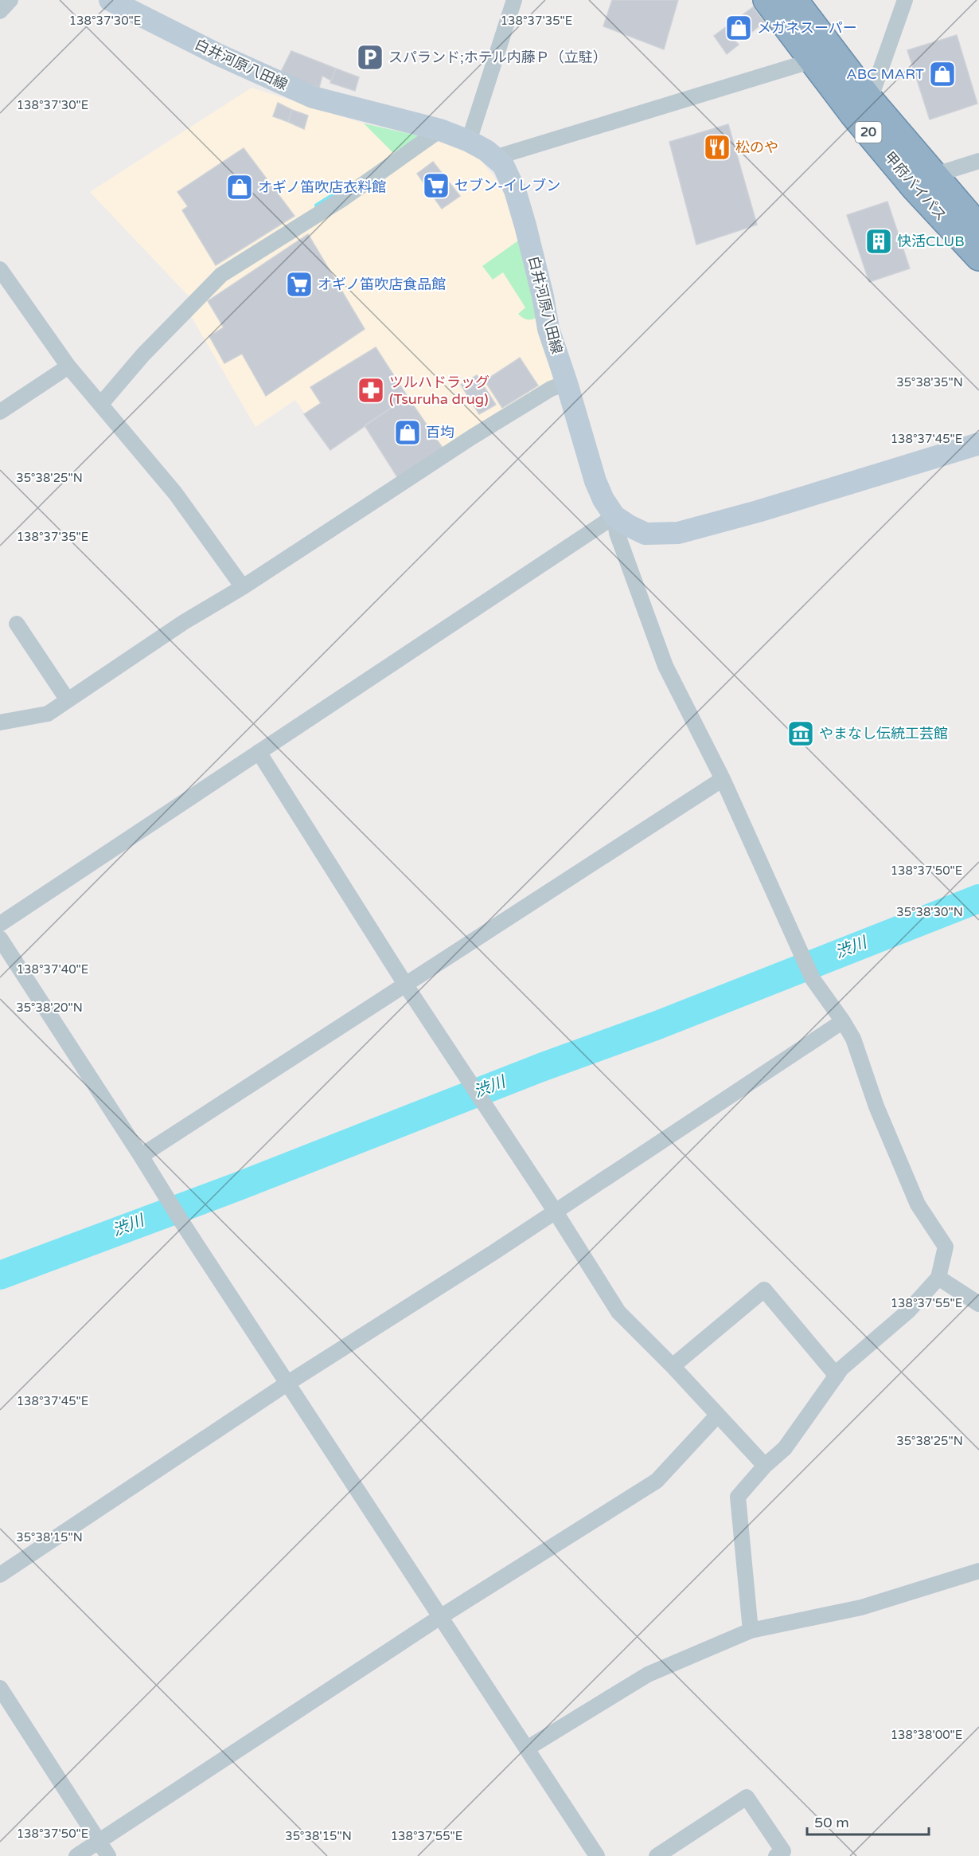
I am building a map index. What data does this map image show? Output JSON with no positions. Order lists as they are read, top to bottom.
{
  "streets": {
    "highway": ["20", "甲府バイパス"],
    "main road": ["白井河原八田線"]
  },
  "water": ["渋川"],
  "places": {
    "shop": [
      "メガネスーパー",
      "ABC MART",
      "オギノ笛吹店衣料館",
      "百均"
    ],
    "parking": ["スパランド;ホテル内藤Ｐ（立駐）"],
    "restaurant": ["松のや"],
    "supermarket": ["セブン-イレブン", "オギノ笛吹店食品館"],
    "building": ["快活CLUB"],
    "pharmacy": ["ツルハドラッグ (Tsuruha drug)"],
    "museum": ["やまなし伝統工芸館"]
  },
  "scale_bar": "50 m",
  "coordinates": [
    "138°37'30\"E",
    "138°37'35\"E",
    "35°38'35\"N",
    "138°37'45\"E",
    "35°38'25\"N",
    "138°37'50\"E",
    "35°38'30\"N",
    "138°37'40\"E",
    "35°38'20\"N",
    "138°37'55\"E",
    "35°38'15\"N",
    "138°38'00\"E"
  ]
}
